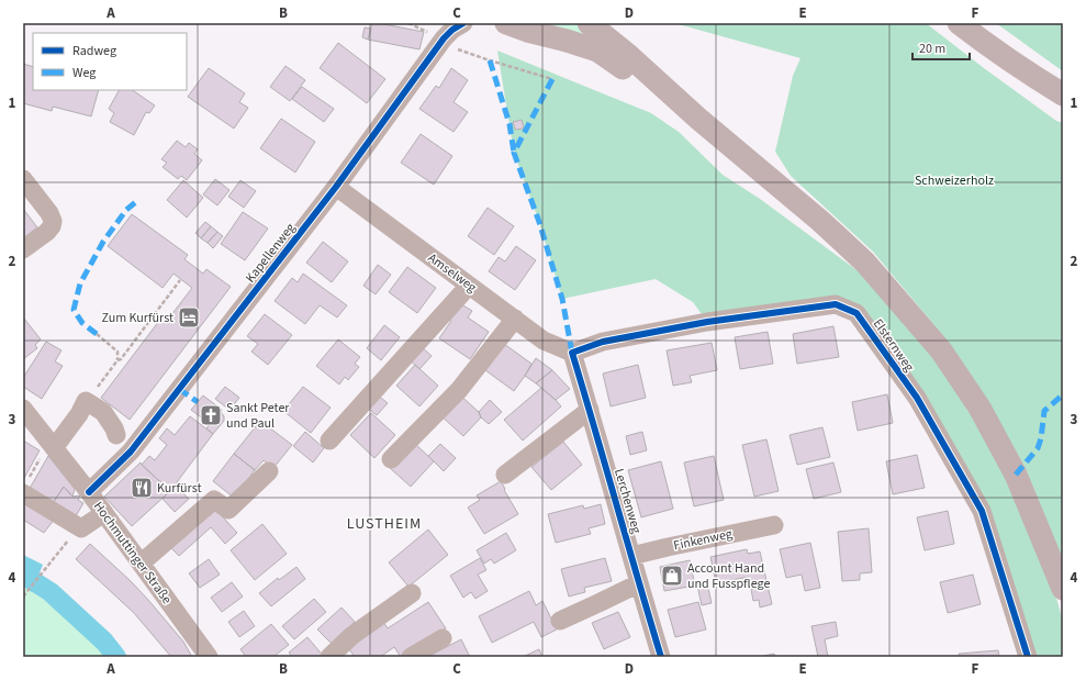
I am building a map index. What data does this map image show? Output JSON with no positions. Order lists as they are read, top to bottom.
{
  "streets": {
    "street": [
      "Kapellenweg",
      "Amselweg",
      "Elsternweg",
      "Lerchenweg",
      "Finkenweg",
      "Hochmuttinger Straße"
    ]
  },
  "crossings": [
    ["Kapellenweg", "Amselweg"],
    ["Kapellenweg", "Hochmuttinger Straße"],
    ["Amselweg", "Elsternweg"],
    ["Amselweg", "Lerchenweg"],
    ["Elsternweg", "Lerchenweg"],
    ["Lerchenweg", "Finkenweg"]
  ],
  "districts": ["LUSTHEIM"],
  "parks": ["Schweizerholz"],
  "places": {
    "hotel": ["Zum Kurfürst"],
    "church": ["Sankt Peter und Paul"],
    "restaurant": ["Kurfürst"],
    "shop": ["Account Hand und Fusspflege"]
  },
  "legend": ["Radweg", "Weg"],
  "scale_bar": "20 m",
  "grid": {
    "columns": [
      "A",
      "B",
      "C",
      "D",
      "E",
      "F"
    ],
    "rows": [
      "1",
      "2",
      "3",
      "4"
    ]
  }
}
